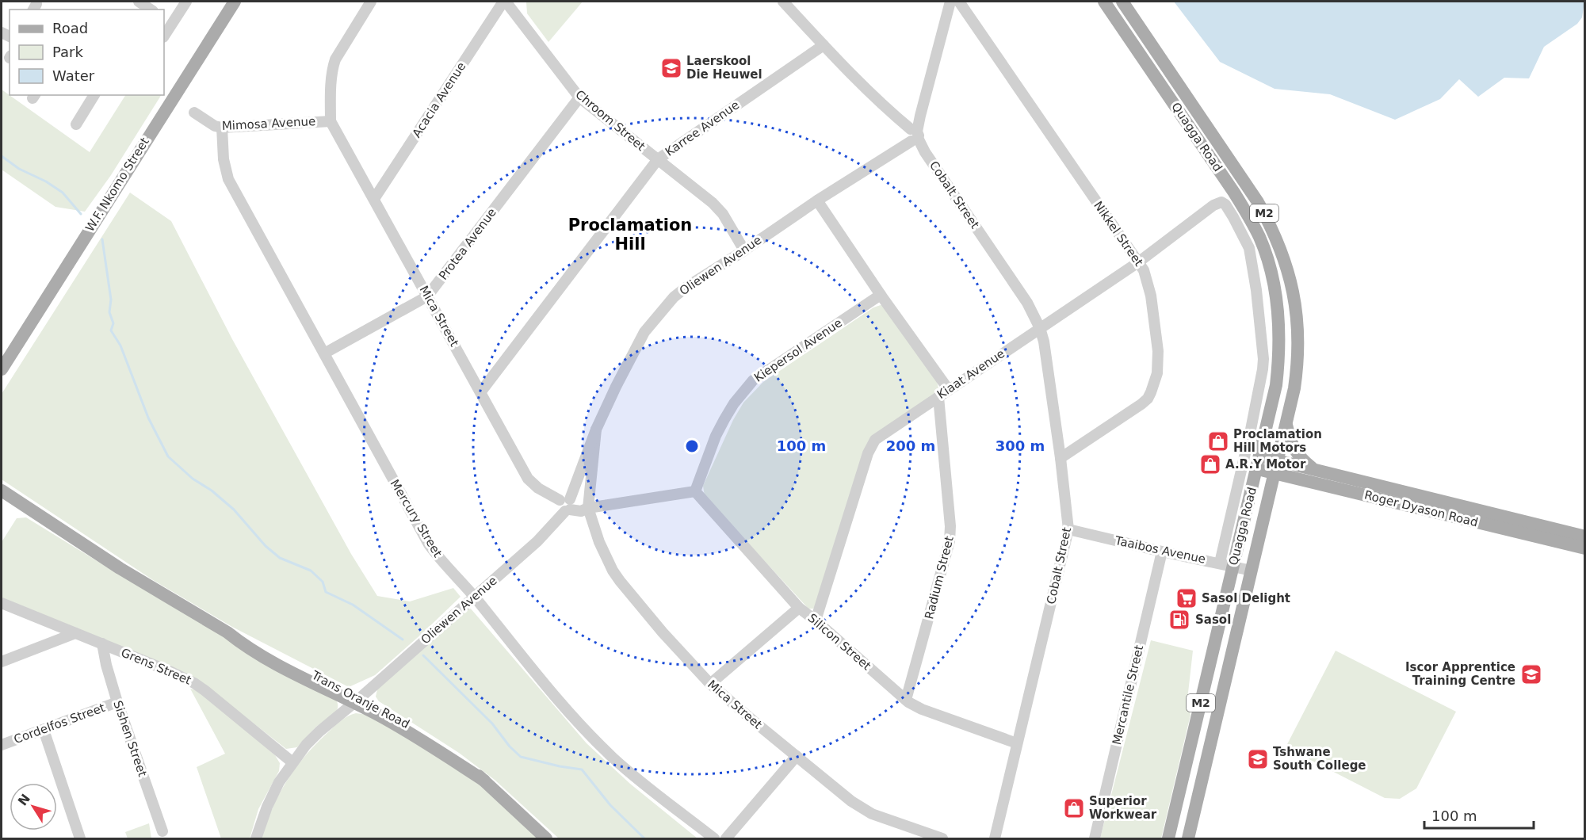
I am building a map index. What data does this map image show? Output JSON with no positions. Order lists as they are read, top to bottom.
{
  "streets": {
    "main road": [
      "Quagga Road",
      "W.F. Nkomo Street",
      "M2",
      "Roger Dyason Road",
      "Trans Oranje Road"
    ],
    "street": [
      "Acacia Avenue",
      "Chroom Street",
      "Mimosa Avenue",
      "Karree Avenue",
      "Cobalt Street",
      "Nikkel Street",
      "Protea Avenue",
      "Oliewen Avenue",
      "Mica Street",
      "Kiepersol Avenue",
      "Kiaat Avenue",
      "Mercury Street",
      "Taaibos Avenue",
      "Radium Street",
      "Silicon Street",
      "Grens Street",
      "Mercantile Street",
      "Cordelfos Street",
      "Sishen Street"
    ]
  },
  "crossings": [
    ["Acacia Avenue", "Chroom Street"],
    ["Acacia Avenue", "Mica Street"],
    ["Chroom Street", "Karree Avenue"],
    ["Chroom Street", "Protea Avenue"],
    ["Chroom Street", "Oliewen Avenue"],
    ["Mimosa Avenue", "Mica Street"],
    ["Mimosa Avenue", "Mercury Street"],
    ["Karree Avenue", "Cobalt Street"],
    ["Karree Avenue", "Mica Street"],
    ["Quagga Road", "Roger Dyason Road"],
    ["Quagga Road", "Taaibos Avenue"],
    ["Cobalt Street", "Nikkel Street"],
    ["Cobalt Street", "Oliewen Avenue"],
    ["Cobalt Street", "Kiaat Avenue"],
    ["Cobalt Street", "Taaibos Avenue"],
    ["Cobalt Street", "Silicon Street"],
    ["Nikkel Street", "Kiaat Avenue"],
    ["Protea Avenue", "Mica Street"],
    ["Protea Avenue", "Mercury Street"],
    ["Oliewen Avenue", "Mica Street"],
    ["Oliewen Avenue", "Mercury Street"],
    ["Oliewen Avenue", "Grens Street"],
    ["Oliewen Avenue", "Trans Oranje Road"],
    ["Kiepersol Avenue", "Silicon Street"],
    ["Kiaat Avenue", "Taaibos Avenue"],
    ["Kiaat Avenue", "Radium Street"],
    ["Kiaat Avenue", "Silicon Street"],
    ["Taaibos Avenue", "Mercantile Street"],
    ["Radium Street", "Silicon Street"],
    ["Grens Street", "Sishen Street"],
    ["Cordelfos Street", "Sishen Street"]
  ],
  "districts": ["Proclamation Hill"],
  "places": {
    "school or university": ["Laerskool Die Heuwel", "Iscor Apprentice Training Centre", "Tshwane South College"],
    "shop": ["Proclamation Hill Motors", "A.R.Y Motor", "Superior Workwear"],
    "supermarket": ["Sasol Delight"],
    "fuel station": ["Sasol"]
  },
  "legend": ["Road", "Park", "Water"],
  "scale_bar": "100 m",
  "north": "top left",
  "rings": ["100 m", "200 m", "300 m"]
}
